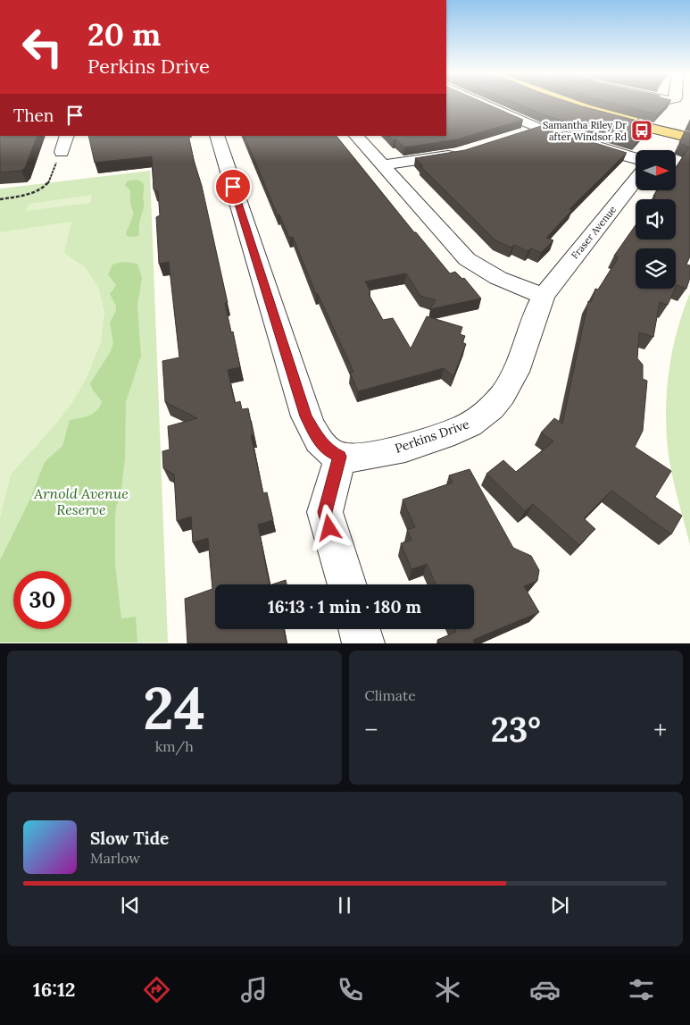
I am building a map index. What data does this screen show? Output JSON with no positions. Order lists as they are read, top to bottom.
{
  "streets": {
    "street": ["Fraser Avenue", "Perkins Drive"]
  },
  "crossings": [
    ["Fraser Avenue", "Perkins Drive"]
  ],
  "parks": ["Arnold Avenue Reserve"],
  "places": {
    "bus stop": ["Samantha Riley Dr after Windsor Rd"]
  },
  "north": "right",
  "page": {
    "turn": ["20 m", "Perkins Drive"],
    "then": "Then",
    "limit": "30",
    "trip": "16:13 · 1 min · 180 m",
    "tile": [
      ["24", "km/h"],
      "Climate"
    ],
    "heat": ["−", "23°", "+"],
    "song": ["Slow Tide", "Marlow"],
    "tabs": "16:12"
  }
}
